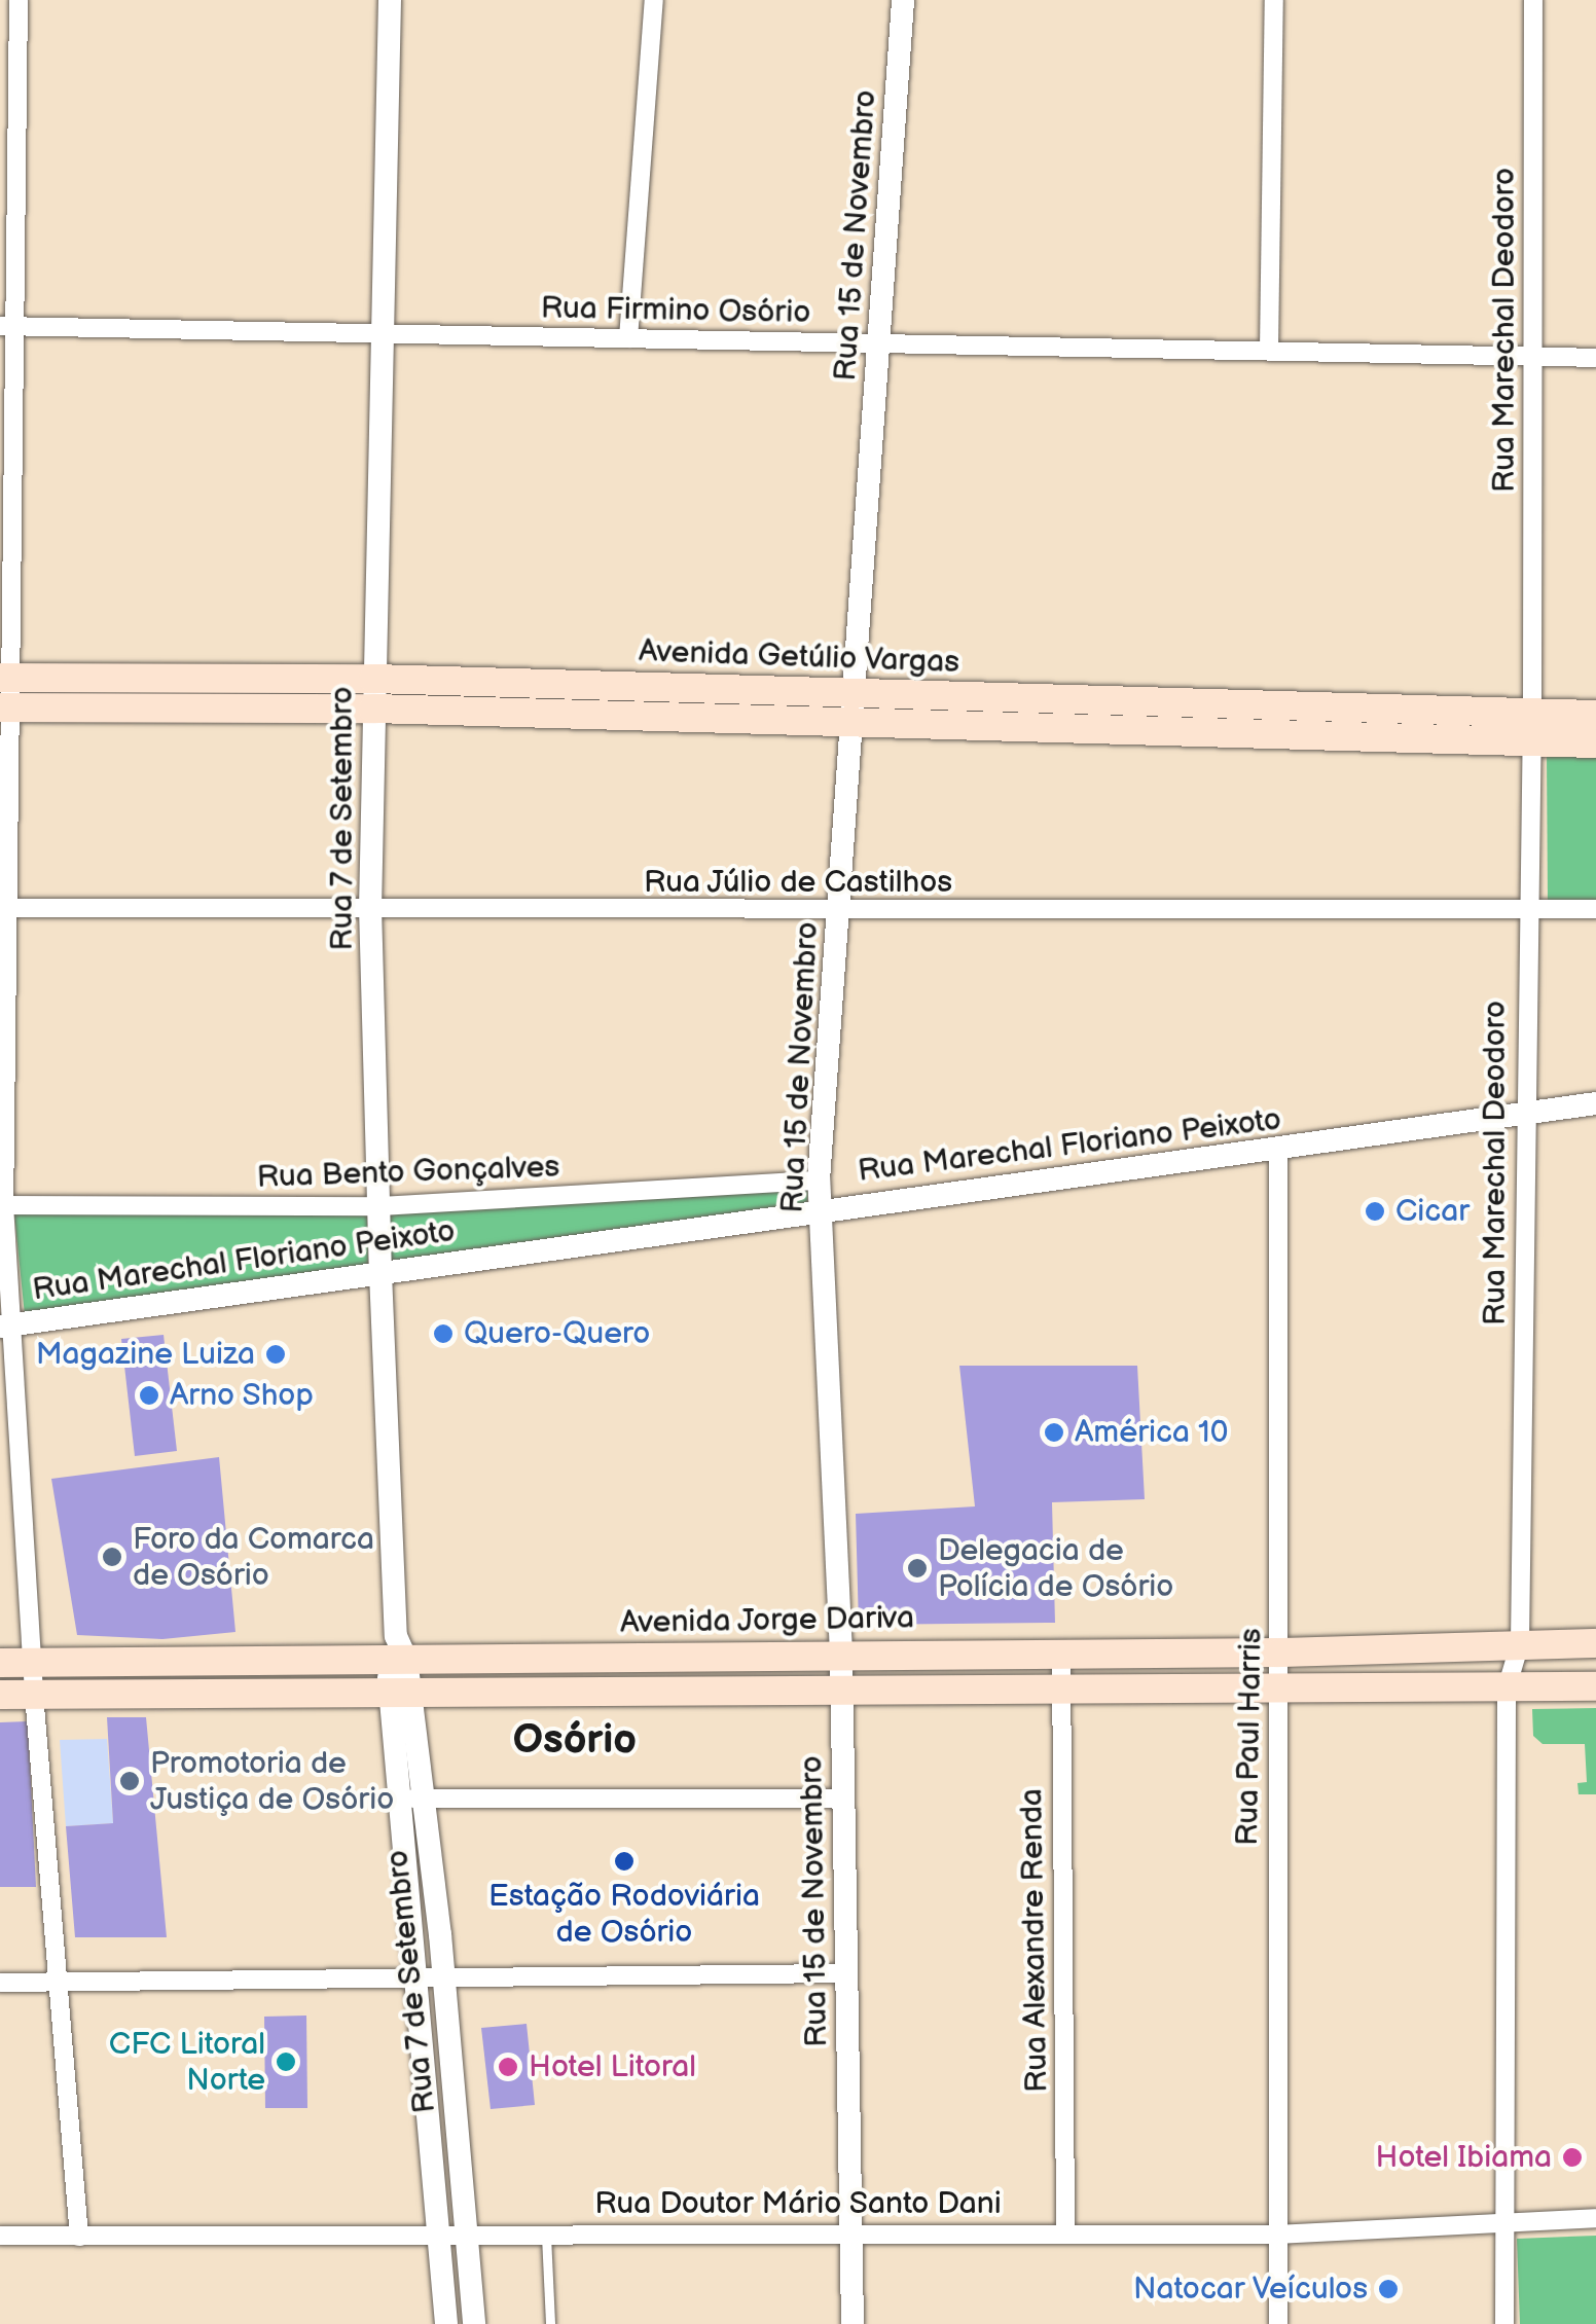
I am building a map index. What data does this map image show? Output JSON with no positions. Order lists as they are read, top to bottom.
{
  "streets": {
    "main road": ["Avenida Getúlio Vargas", "Avenida Jorge Dariva"],
    "street": [
      "Rua 15 de Novembro",
      "Rua Firmino Osório",
      "Rua Marechal Deodoro",
      "Rua 7 de Setembro",
      "Rua Júlio de Castilhos",
      "Rua Marechal Floriano Peixoto",
      "Rua Bento Gonçalves",
      "Rua Paul Harris",
      "Rua Alexandre Renda",
      "Rua Doutor Mário Santo Dani"
    ]
  },
  "crossings": [
    ["Rua 15 de Novembro", "Rua Firmino Osório"],
    ["Rua 15 de Novembro", "Avenida Getúlio Vargas"],
    ["Rua 15 de Novembro", "Rua Júlio de Castilhos"],
    ["Rua 15 de Novembro", "Rua Marechal Floriano Peixoto"],
    ["Rua 15 de Novembro", "Rua Bento Gonçalves"],
    ["Rua 15 de Novembro", "Avenida Jorge Dariva"],
    ["Rua 15 de Novembro", "Rua Doutor Mário Santo Dani"],
    ["Rua Firmino Osório", "Rua Marechal Deodoro"],
    ["Rua Firmino Osório", "Rua 7 de Setembro"],
    ["Rua Marechal Deodoro", "Avenida Getúlio Vargas"],
    ["Rua Marechal Deodoro", "Rua Júlio de Castilhos"],
    ["Rua Marechal Deodoro", "Rua Marechal Floriano Peixoto"],
    ["Rua Marechal Deodoro", "Avenida Jorge Dariva"],
    ["Rua Marechal Deodoro", "Rua Doutor Mário Santo Dani"],
    ["Avenida Getúlio Vargas", "Rua 7 de Setembro"],
    ["Rua 7 de Setembro", "Rua Júlio de Castilhos"],
    ["Rua 7 de Setembro", "Rua Marechal Floriano Peixoto"],
    ["Rua 7 de Setembro", "Rua Bento Gonçalves"],
    ["Rua 7 de Setembro", "Avenida Jorge Dariva"],
    ["Rua 7 de Setembro", "Rua Doutor Mário Santo Dani"],
    ["Rua Marechal Floriano Peixoto", "Rua Paul Harris"],
    ["Avenida Jorge Dariva", "Rua Paul Harris"],
    ["Avenida Jorge Dariva", "Rua Alexandre Renda"],
    ["Rua Paul Harris", "Rua Doutor Mário Santo Dani"],
    ["Rua Alexandre Renda", "Rua Doutor Mário Santo Dani"]
  ],
  "districts": ["Osório"],
  "places": [
    "Cicar",
    "Quero-Quero",
    "Magazine Luiza",
    "Arno Shop",
    "América 10",
    "Foro da Comarca de Osório",
    "Delegacia de Polícia de Osório",
    "Promotoria de Justiça de Osório",
    "Estação Rodoviária de Osório",
    "CFC Litoral Norte",
    "Hotel Litoral",
    "Hotel Ibiama",
    "Natocar Veículos"
  ]
}
